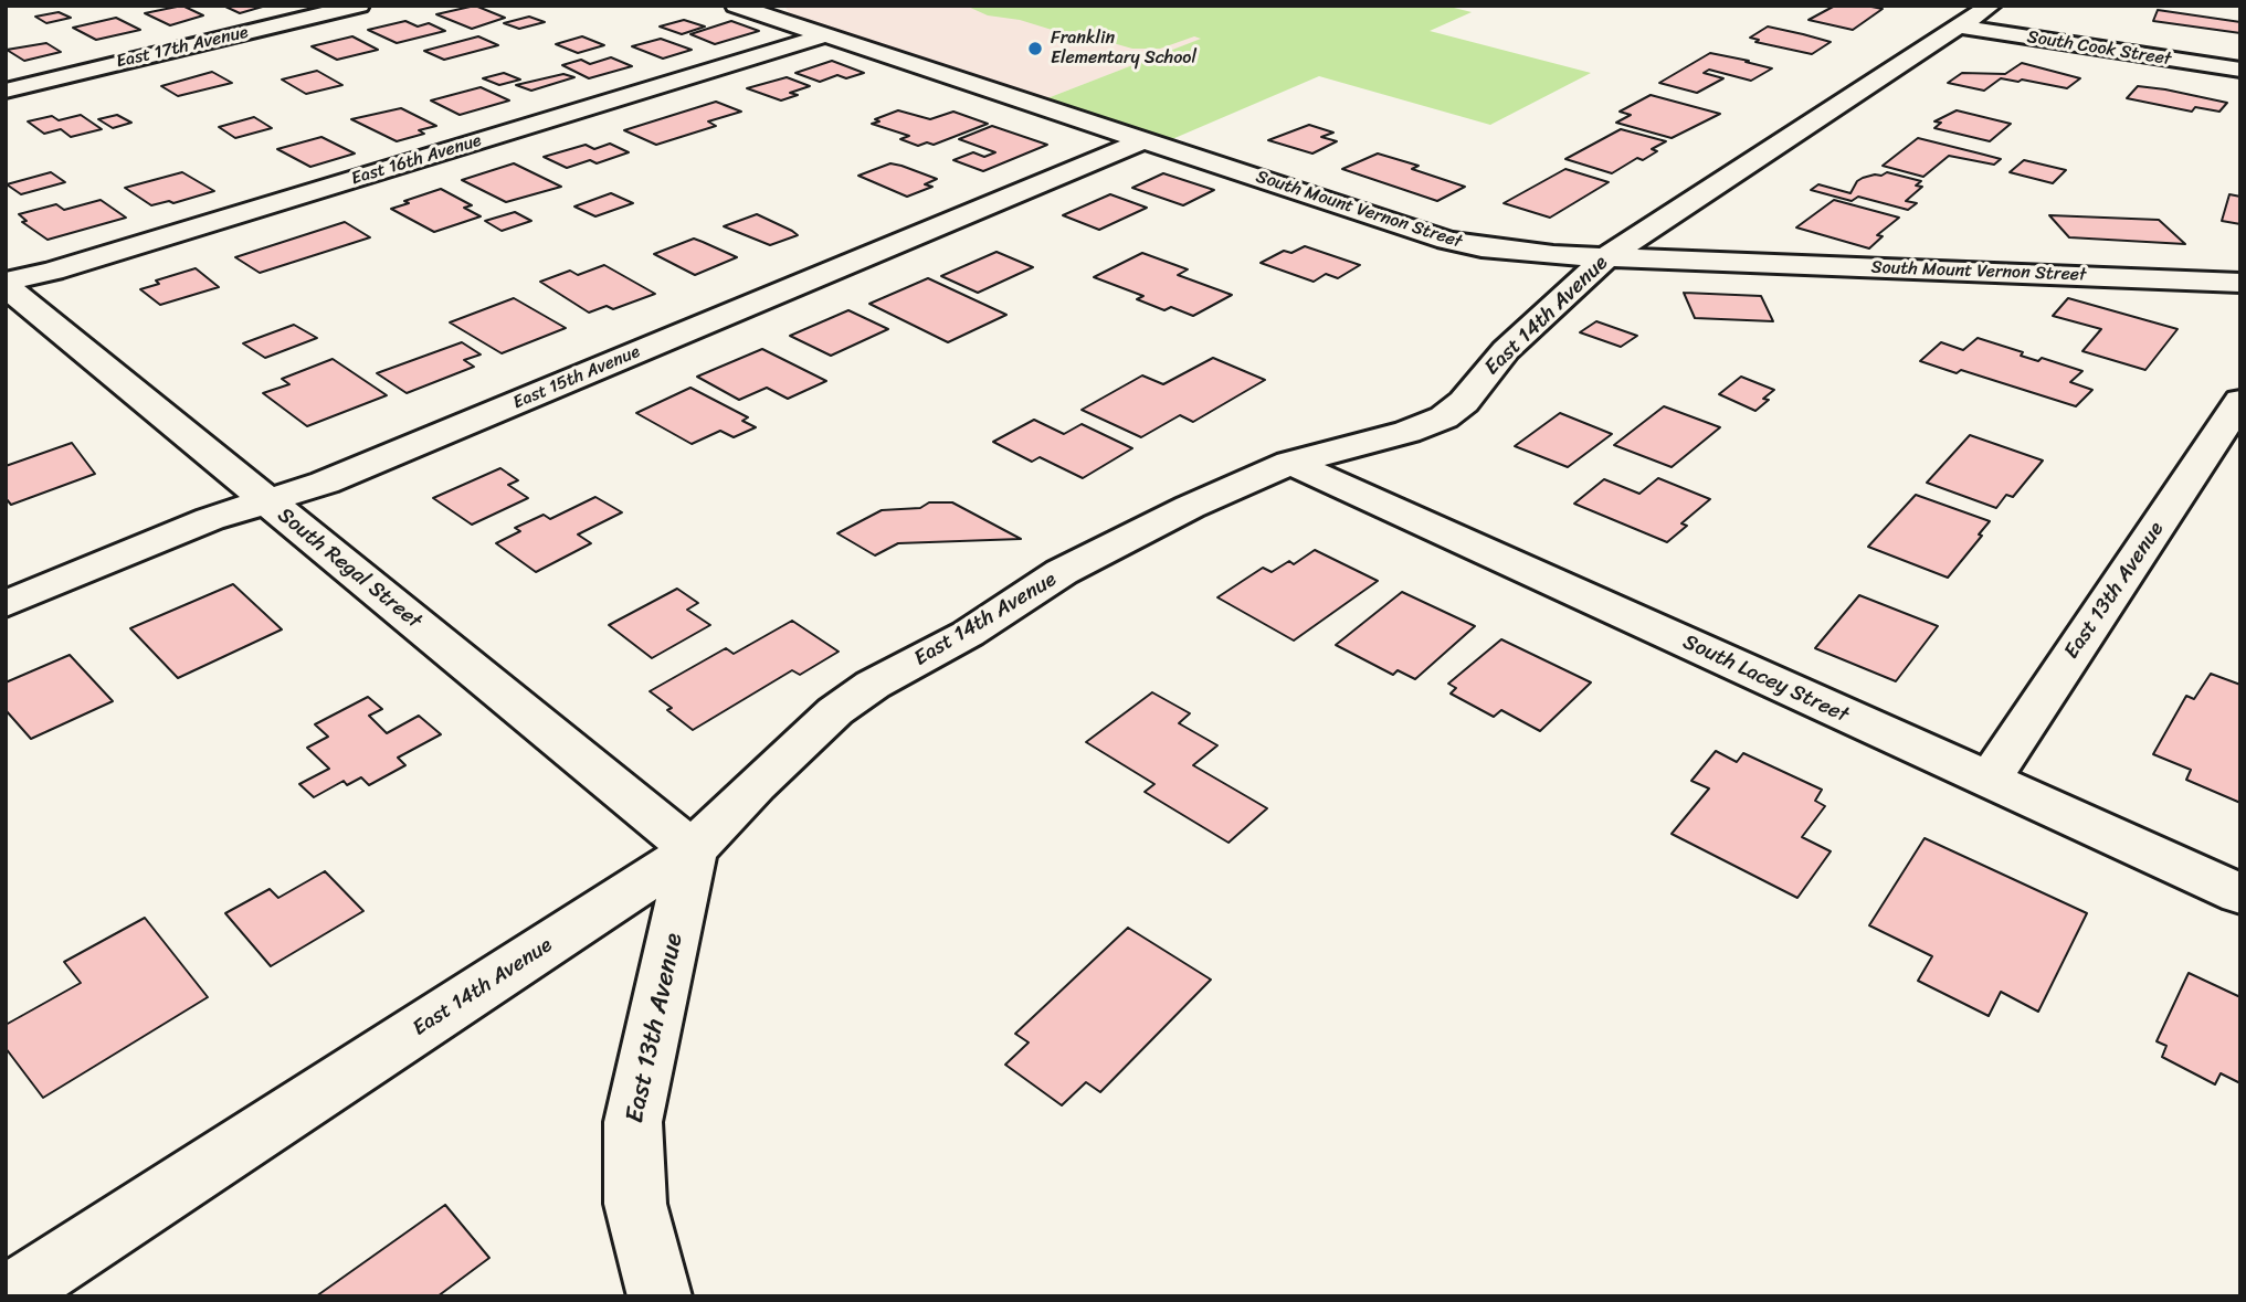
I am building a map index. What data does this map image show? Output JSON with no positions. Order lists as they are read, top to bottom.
{
  "streets": {
    "street": [
      "East 17th Avenue",
      "South Cook Street",
      "East 16th Avenue",
      "South Mount Vernon Street",
      "East 14th Avenue",
      "East 15th Avenue",
      "South Regal Street",
      "East 13th Avenue",
      "South Lacey Street"
    ]
  },
  "crossings": [
    ["South Cook Street", "East 14th Avenue"],
    ["East 16th Avenue", "South Mount Vernon Street"],
    ["East 16th Avenue", "South Regal Street"],
    ["South Mount Vernon Street", "East 14th Avenue"],
    ["South Mount Vernon Street", "East 15th Avenue"],
    ["East 14th Avenue", "South Regal Street"],
    ["East 14th Avenue", "East 13th Avenue"],
    ["East 14th Avenue", "South Lacey Street"],
    ["East 15th Avenue", "South Regal Street"],
    ["South Regal Street", "East 13th Avenue"],
    ["East 13th Avenue", "South Lacey Street"]
  ],
  "places": ["Franklin Elementary School"]
}
